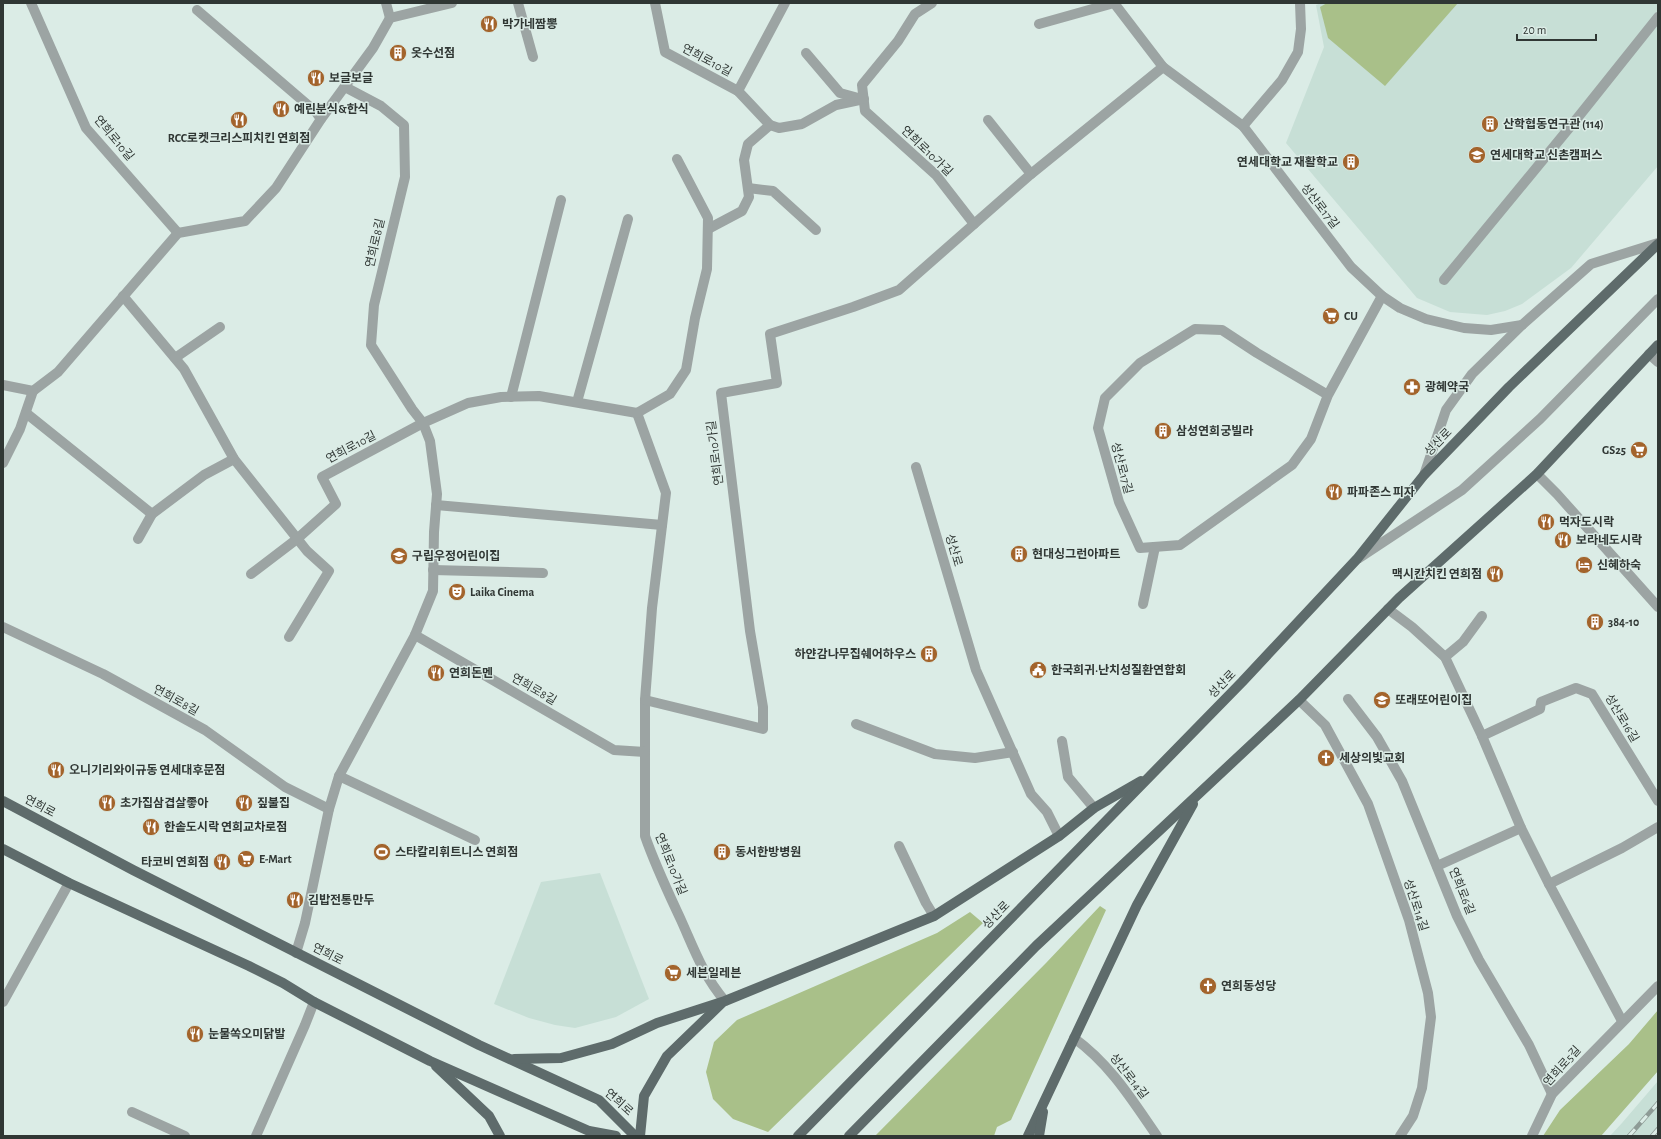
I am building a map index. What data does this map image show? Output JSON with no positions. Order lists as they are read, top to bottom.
{
  "streets": {
    "main road": ["성산로", "연희로"],
    "street": [
      "연희로10길",
      "연희로10가길",
      "성산로17길",
      "연희로8길",
      "성산로16길",
      "연희로6길",
      "성산로14길",
      "연희로5길"
    ]
  },
  "crossings": [
    ["연희로10길", "연희로8길"],
    ["연희로10가길", "성산로17길"],
    ["연희로10가길", "연희로8길"],
    ["연희로8길", "연희로"],
    ["연희로6길", "연희로5길"]
  ],
  "places": {
    "restaurant": [
      "박가네짬뽕",
      "보글보글",
      "예린분식&한식",
      "RCC로켓크리스피치킨 연희점",
      "파파존스 피자",
      "먹자도시락",
      "보라네도시락",
      "맥시칸치킨 연희점",
      "연희돈멘",
      "오니기리와이규동 연세대후문점",
      "초가집삼겹살좋아",
      "짚불집",
      "한솥도시락 연희교차로점",
      "타코비 연희점",
      "김밥전통만두",
      "눈물쏙오미닭발"
    ],
    "building": [
      "옷수선점",
      "산학협동연구관 (114)",
      "연세대학교 재활학교",
      "삼성연희궁빌라",
      "현대싱그런아파트",
      "384-10",
      "하얀감나무집쉐어하우스",
      "동서한방병원"
    ],
    "school or university": ["연세대학교 신촌캠퍼스", "구립우정어린이집", "또래또어린이집"],
    "supermarket": [
      "CU",
      "GS25",
      "E-Mart",
      "세븐일레븐"
    ],
    "pharmacy": ["광혜약국"],
    "hotel": ["신혜하숙"],
    "theatre": ["Laika Cinema"],
    "public building": ["한국희귀·난치성질환연합회"],
    "church": ["세상의빛교회", "연희동성당"],
    "sports": ["스타칼리휘트니스 연희점"]
  },
  "scale_bar": "20 m"
}
